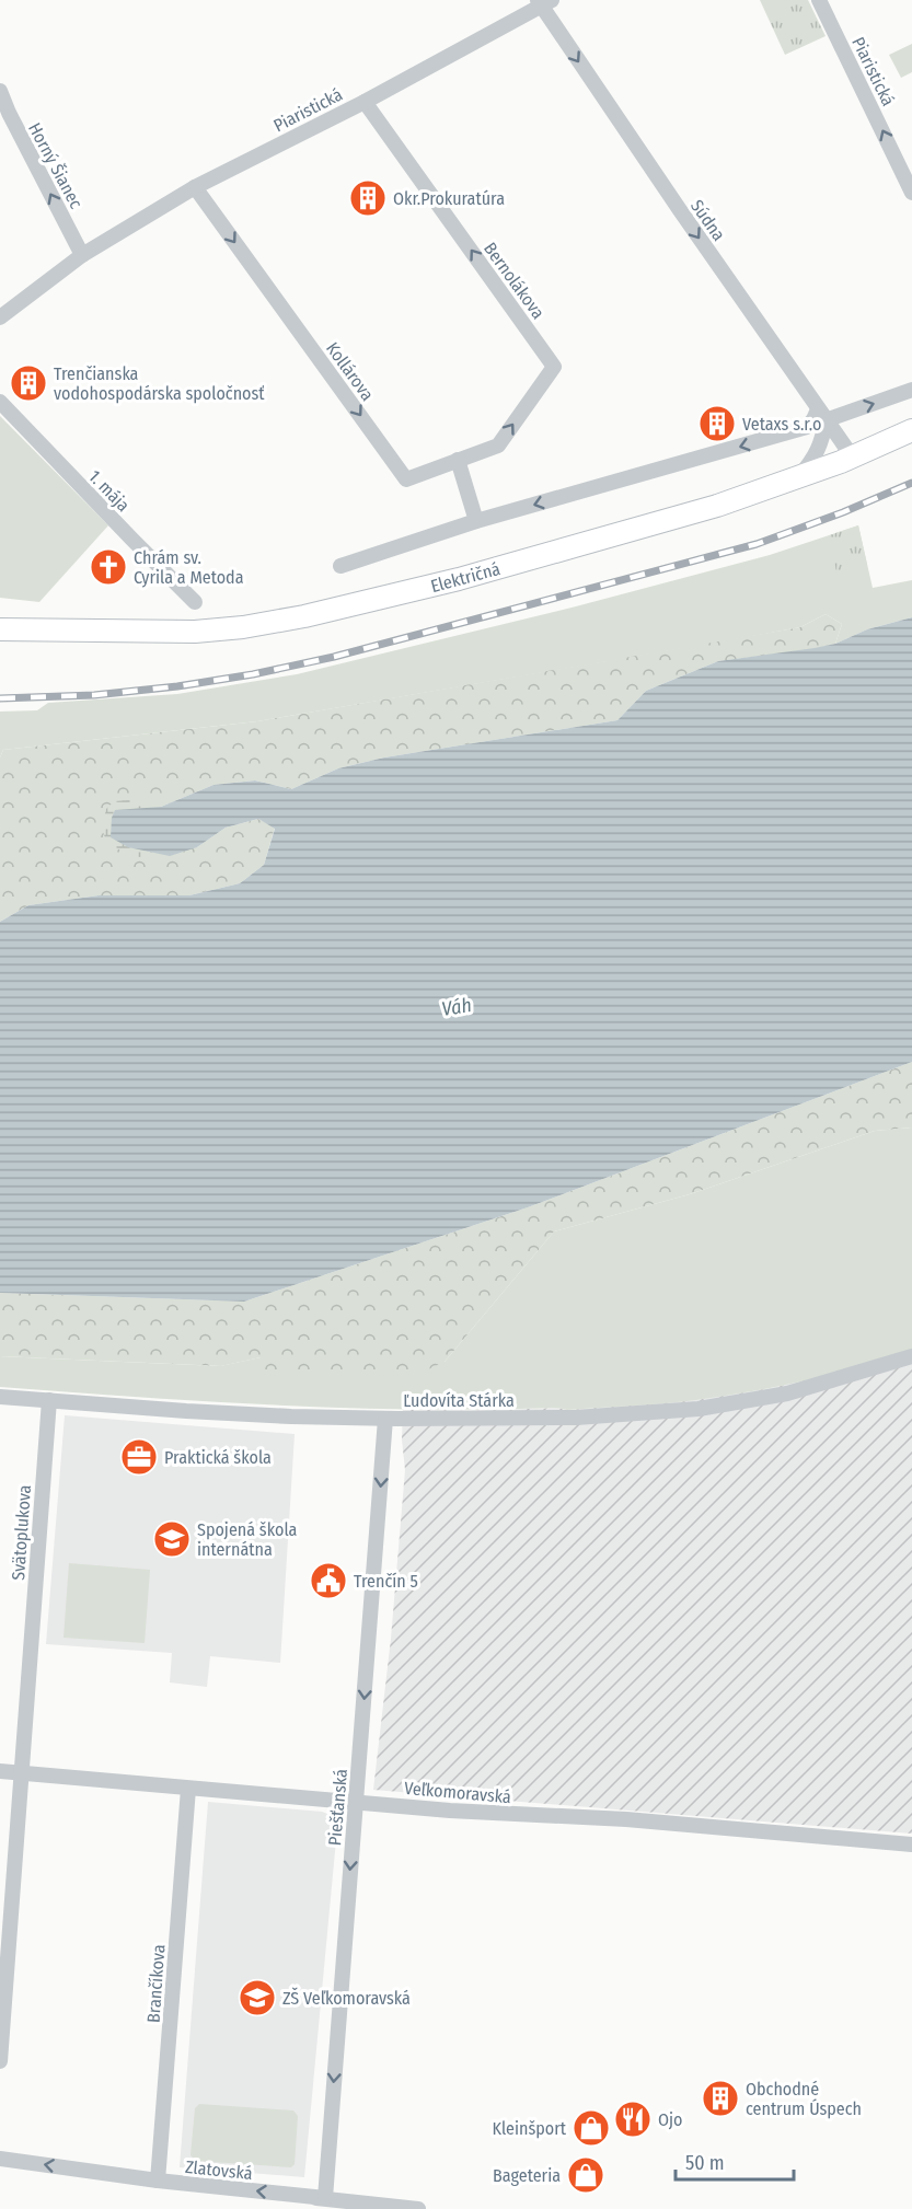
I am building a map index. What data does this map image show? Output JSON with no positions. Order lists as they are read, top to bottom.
{
  "streets": {
    "main road": ["Električná"],
    "street": [
      "Piaristická",
      "Horný Šianec",
      "Súdna",
      "Bernolákova",
      "Kollárova",
      "1. mája",
      "Ľudovíta Stárka",
      "Svätoplukova",
      "Veľkomoravská",
      "Piešťanská",
      "Brančíkova",
      "Zlatovská"
    ]
  },
  "crossings": [
    ["Piaristická", "Horný Šianec"],
    ["Piaristická", "Súdna"],
    ["Piaristická", "Bernolákova"],
    ["Piaristická", "Kollárova"],
    ["Súdna", "Električná"],
    ["Bernolákova", "Kollárova"],
    ["Ľudovíta Stárka", "Svätoplukova"],
    ["Ľudovíta Stárka", "Piešťanská"],
    ["Svätoplukova", "Veľkomoravská"],
    ["Veľkomoravská", "Piešťanská"],
    ["Veľkomoravská", "Brančíkova"],
    ["Piešťanská", "Zlatovská"],
    ["Brančíkova", "Zlatovská"]
  ],
  "one_way": [
    "Horný Šianec",
    "Súdna",
    "Kollárova",
    "Piešťanská",
    "Zlatovská"
  ],
  "water": ["Váh"],
  "places": {
    "building": [
      "Okr.Prokuratúra",
      "Trenčianska vodohospodárska spoločnosť",
      "Vetaxs s.r.o",
      "Obchodné centrum Úspech"
    ],
    "church": ["Chrám sv. Cyrila a Metoda"],
    "office": ["Praktická škola"],
    "school or university": ["Spojená škola internátna", "ZŠ Veľkomoravská"],
    "public building": ["Trenčín 5"],
    "restaurant": ["Ojo"],
    "shop": ["Kleinšport", "Bageteria"]
  },
  "scale_bar": "50 m"
}
